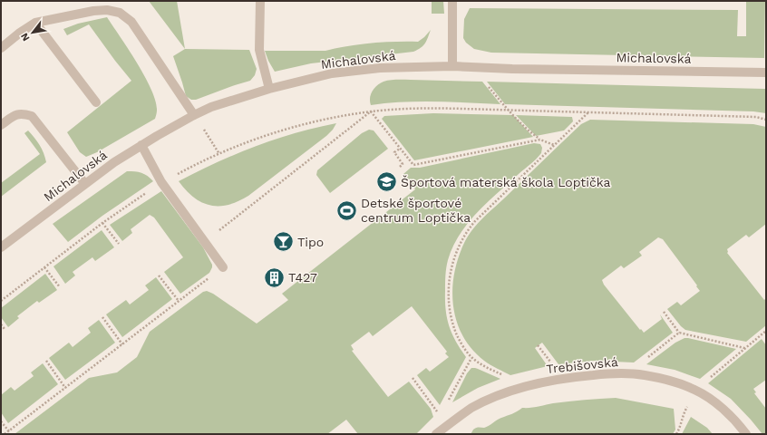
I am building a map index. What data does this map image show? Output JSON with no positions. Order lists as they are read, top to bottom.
{
  "streets": {
    "street": ["Michalovská", "Trebišovská"]
  },
  "places": {
    "school or university": ["Športová materská škola Loptička"],
    "sports": ["Detské športové centrum Loptička"],
    "bar": ["Tipo"],
    "building": ["T427"]
  },
  "north": "bottom left"
}
